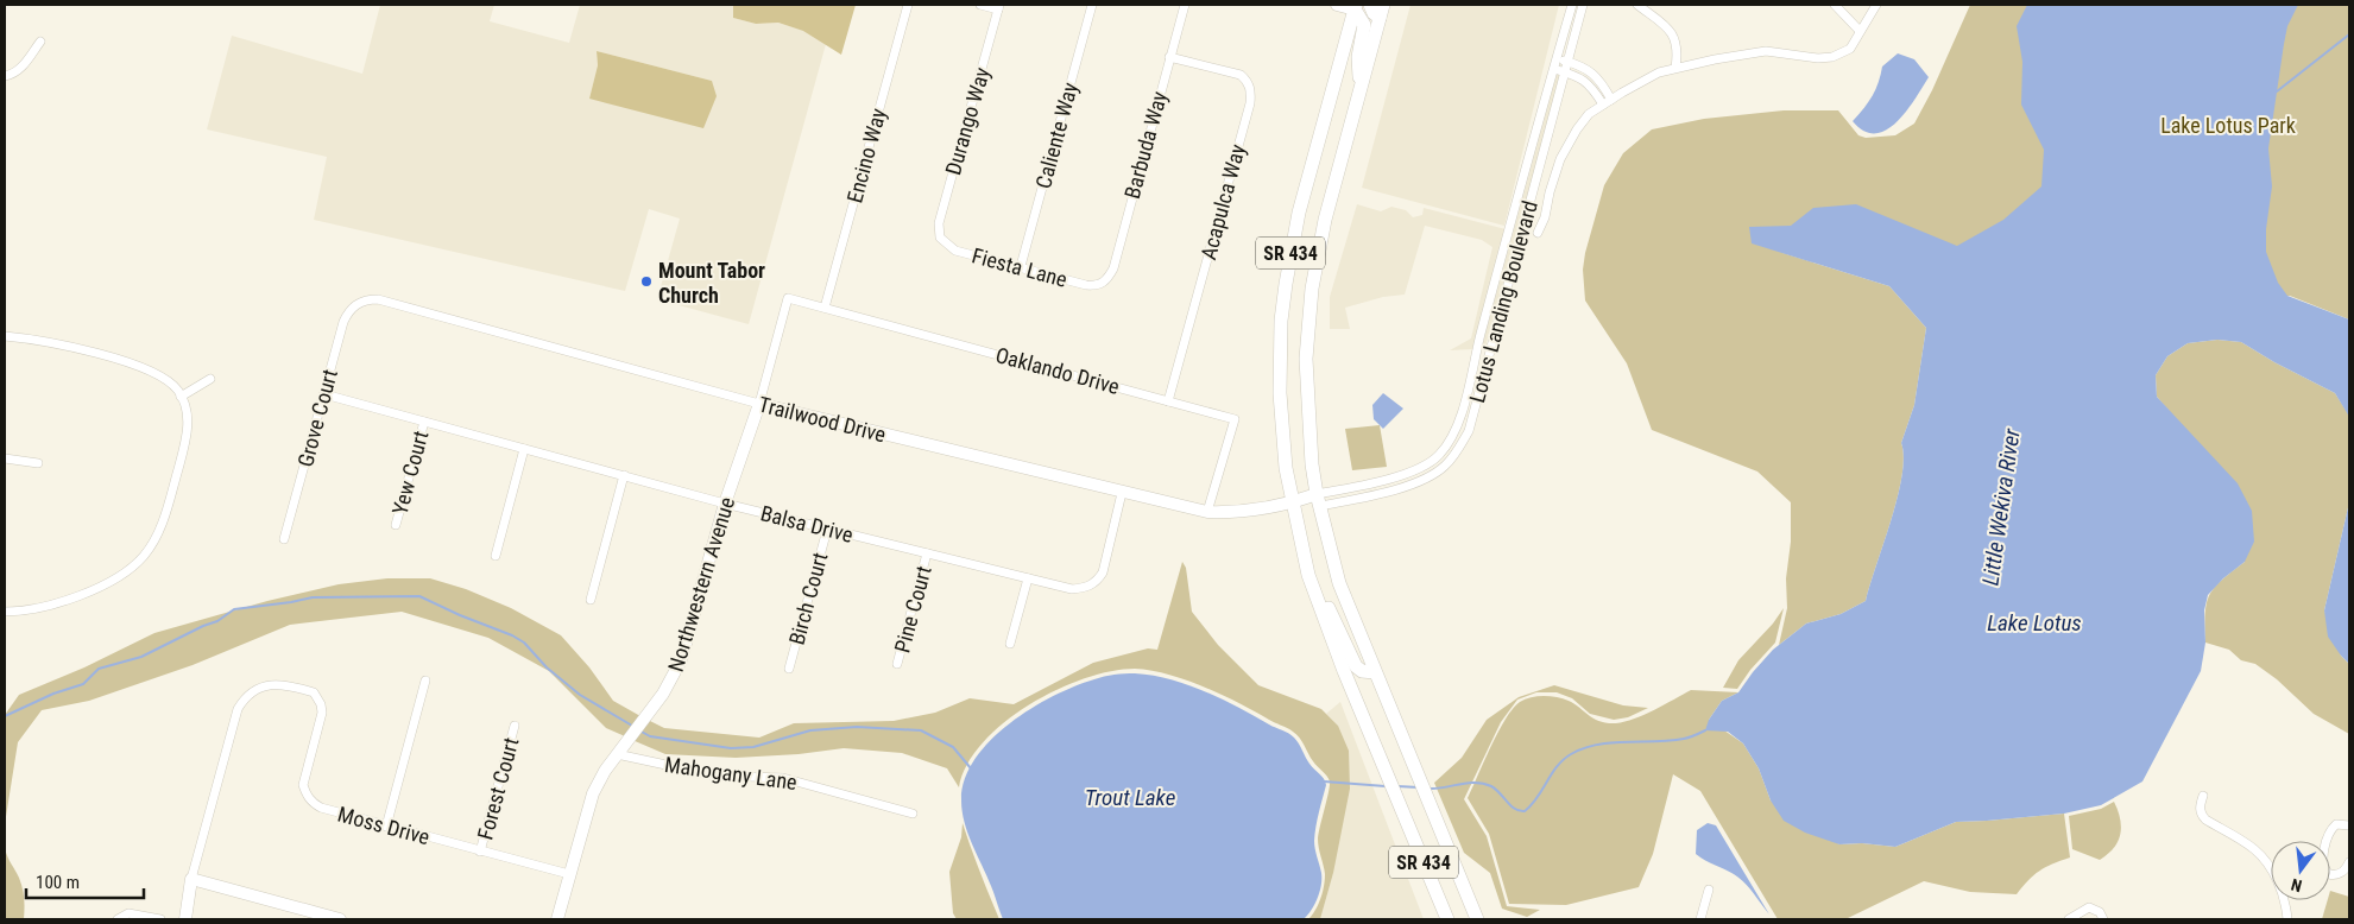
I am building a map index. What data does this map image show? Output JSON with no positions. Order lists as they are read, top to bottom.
{
  "streets": {
    "main road": ["SR 434"],
    "street": [
      "Durango Way",
      "Caliente Way",
      "Barbuda Way",
      "Encino Way",
      "Acapulca Way",
      "Fiesta Lane",
      "Lotus Landing Boulevard",
      "Oaklando Drive",
      "Grove Court",
      "Trailwood Drive",
      "Yew Court",
      "Balsa Drive",
      "Northwestern Avenue",
      "Birch Court",
      "Pine Court",
      "Mahogany Lane",
      "Forest Court",
      "Moss Drive"
    ]
  },
  "crossings": [
    ["Durango Way", "Fiesta Lane"],
    ["Caliente Way", "Fiesta Lane"],
    ["Barbuda Way", "Acapulca Way"],
    ["Barbuda Way", "Fiesta Lane"],
    ["Encino Way", "Oaklando Drive"],
    ["Acapulca Way", "Oaklando Drive"],
    ["SR 434", "Lotus Landing Boulevard"],
    ["SR 434", "Trailwood Drive"],
    ["Lotus Landing Boulevard", "Trailwood Drive"],
    ["Oaklando Drive", "Trailwood Drive"],
    ["Oaklando Drive", "Northwestern Avenue"],
    ["Grove Court", "Trailwood Drive"],
    ["Grove Court", "Balsa Drive"],
    ["Trailwood Drive", "Balsa Drive"],
    ["Trailwood Drive", "Northwestern Avenue"],
    ["Yew Court", "Balsa Drive"],
    ["Balsa Drive", "Northwestern Avenue"],
    ["Balsa Drive", "Birch Court"],
    ["Balsa Drive", "Pine Court"],
    ["Northwestern Avenue", "Mahogany Lane"],
    ["Northwestern Avenue", "Moss Drive"],
    ["Forest Court", "Moss Drive"]
  ],
  "water": ["Little Wekiva River", "Lake Lotus", "Trout Lake"],
  "parks": ["Lake Lotus Park"],
  "places": ["Mount Tabor Church"],
  "scale_bar": "100 m",
  "north": "bottom"
}
